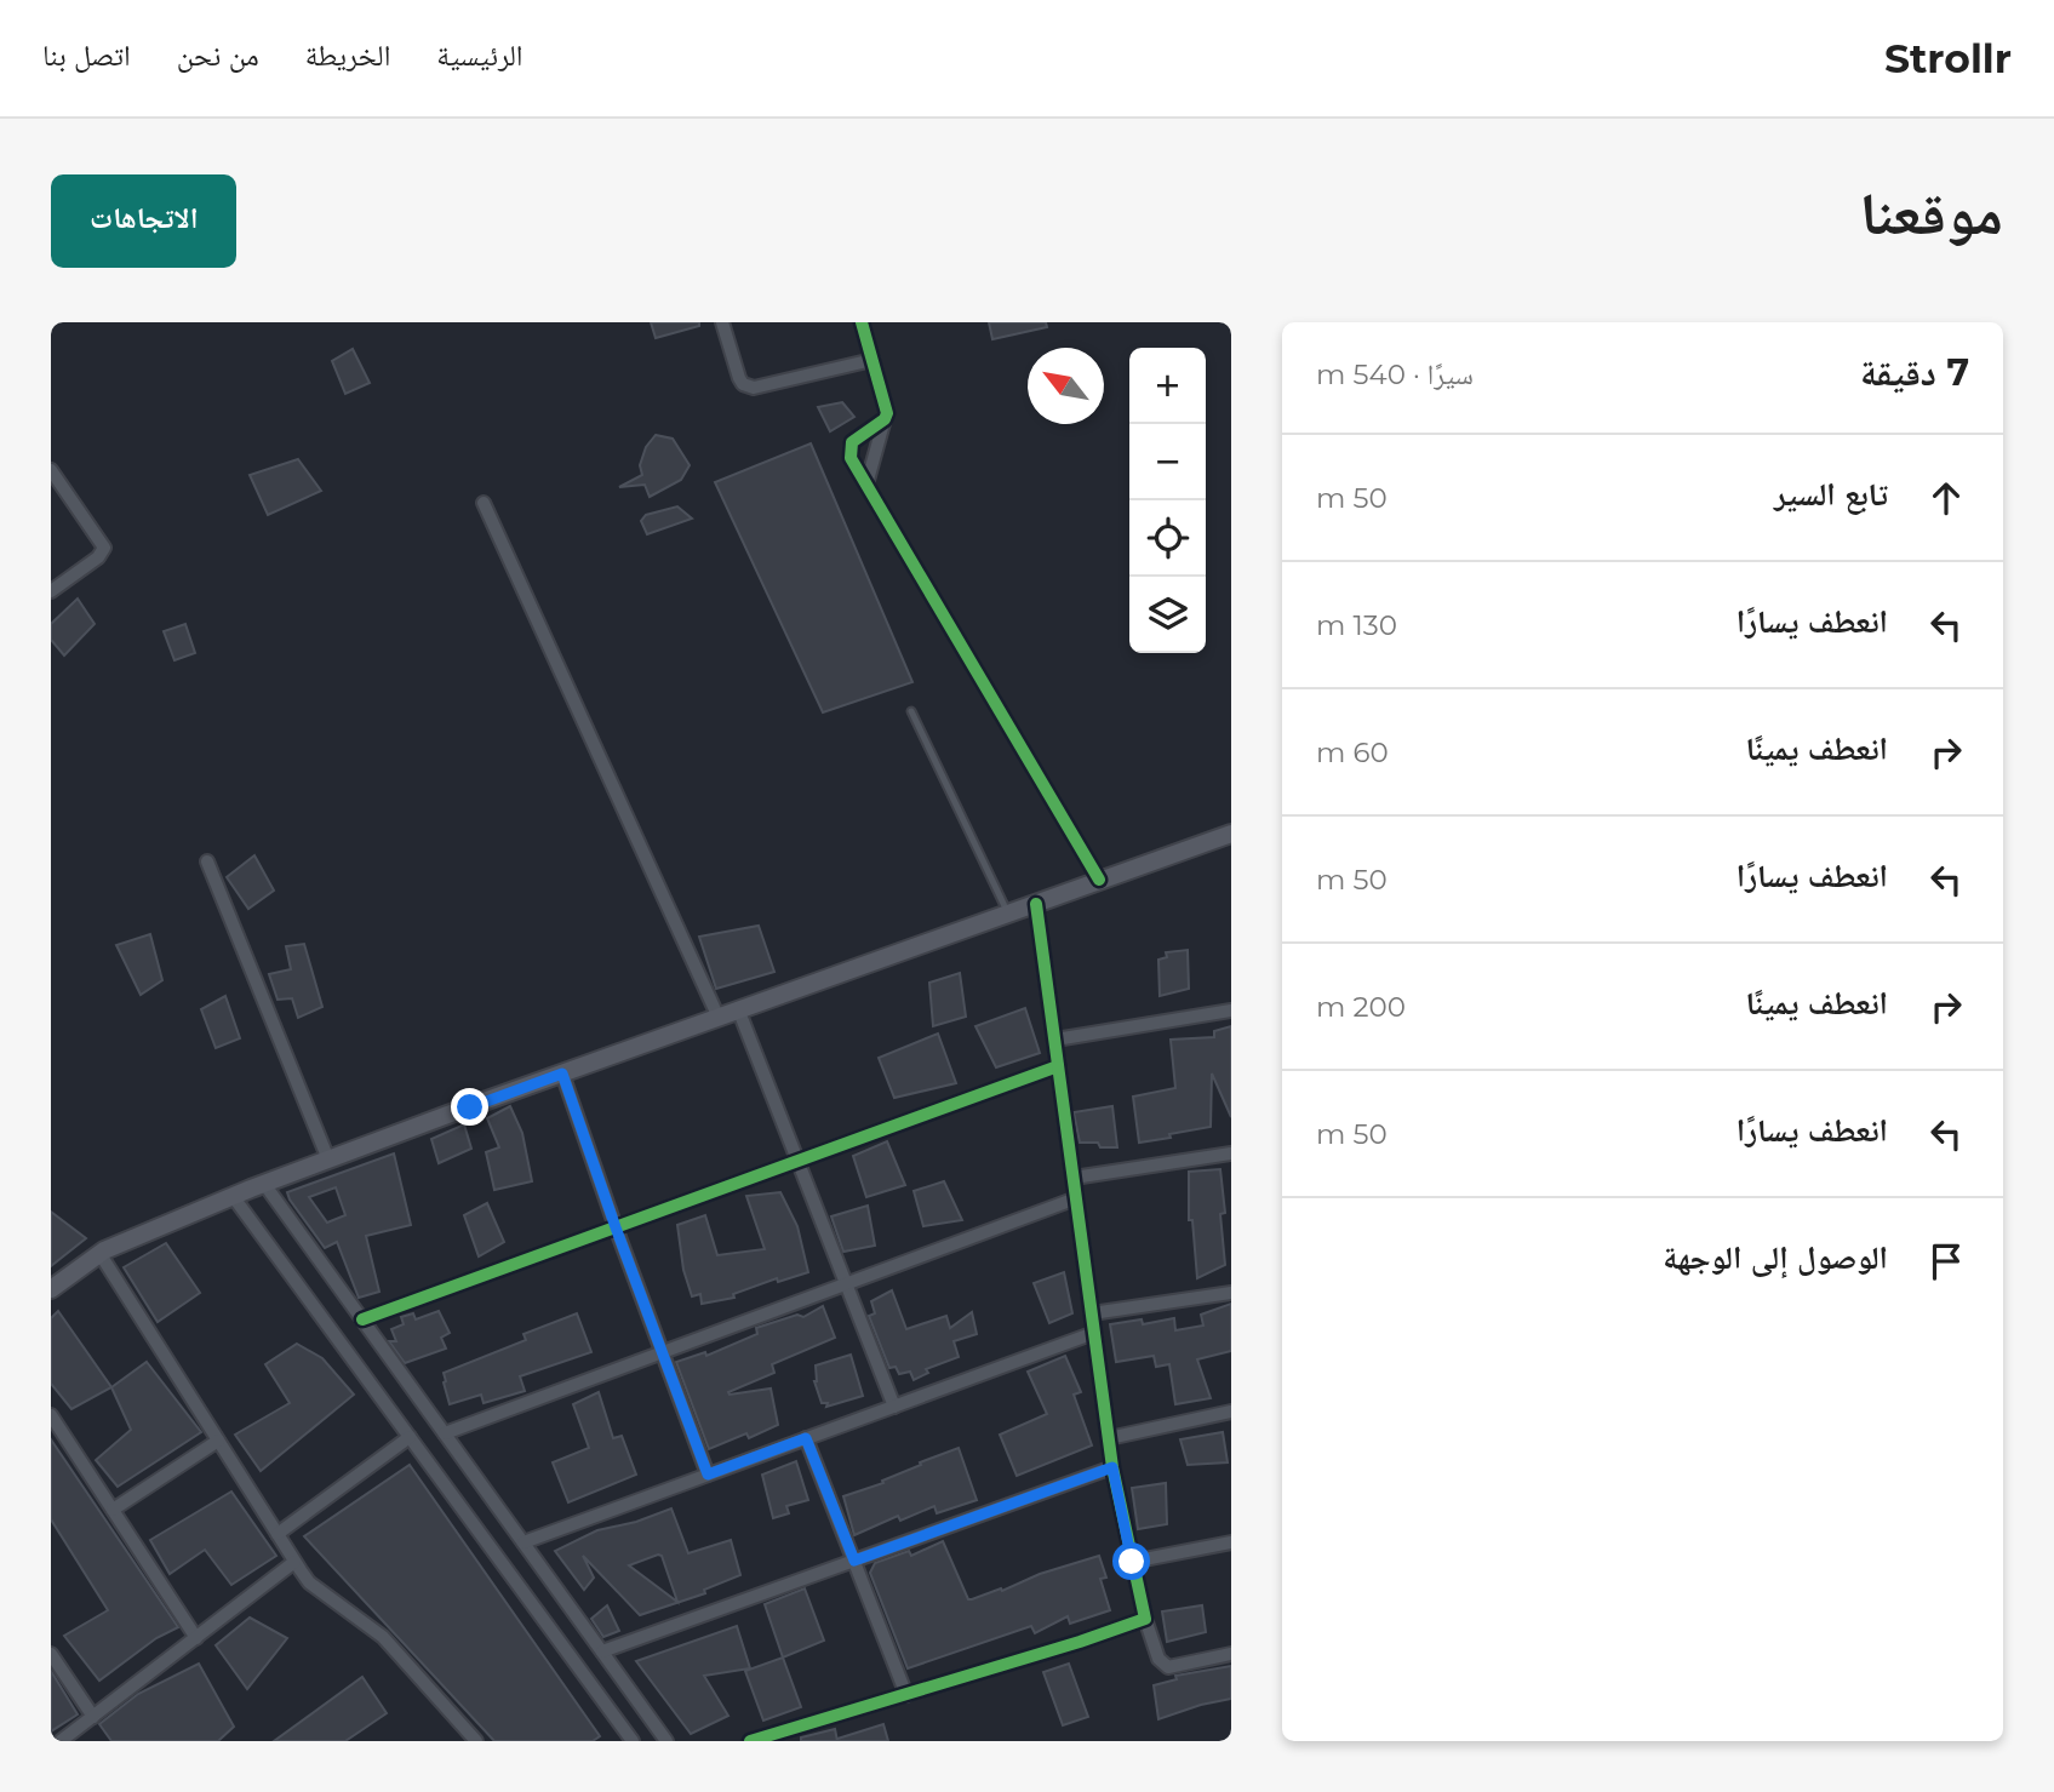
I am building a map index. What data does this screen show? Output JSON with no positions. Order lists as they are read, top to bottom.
{
  "north": "top left",
  "page": {
    "header": "Strollr",
    "nav": [
      "الرئيسية",
      "الخريطة",
      "من نحن",
      "اتصل بنا"
    ],
    "title": "موقعنا",
    "buttons": "الاتجاهات",
    "heading": ["7 دقيقة", "سيرًا · 540 m"],
    "map_buttons": ["+", "−"],
    "list": [
      ["تابع السير", "50 m"],
      ["انعطف يسارًا", "130 m"],
      ["انعطف يمينًا", "60 m"],
      ["انعطف يسارًا", "50 m"],
      ["انعطف يمينًا", "200 m"],
      ["انعطف يسارًا", "50 m"],
      "الوصول إلى الوجهة"
    ]
  }
}
